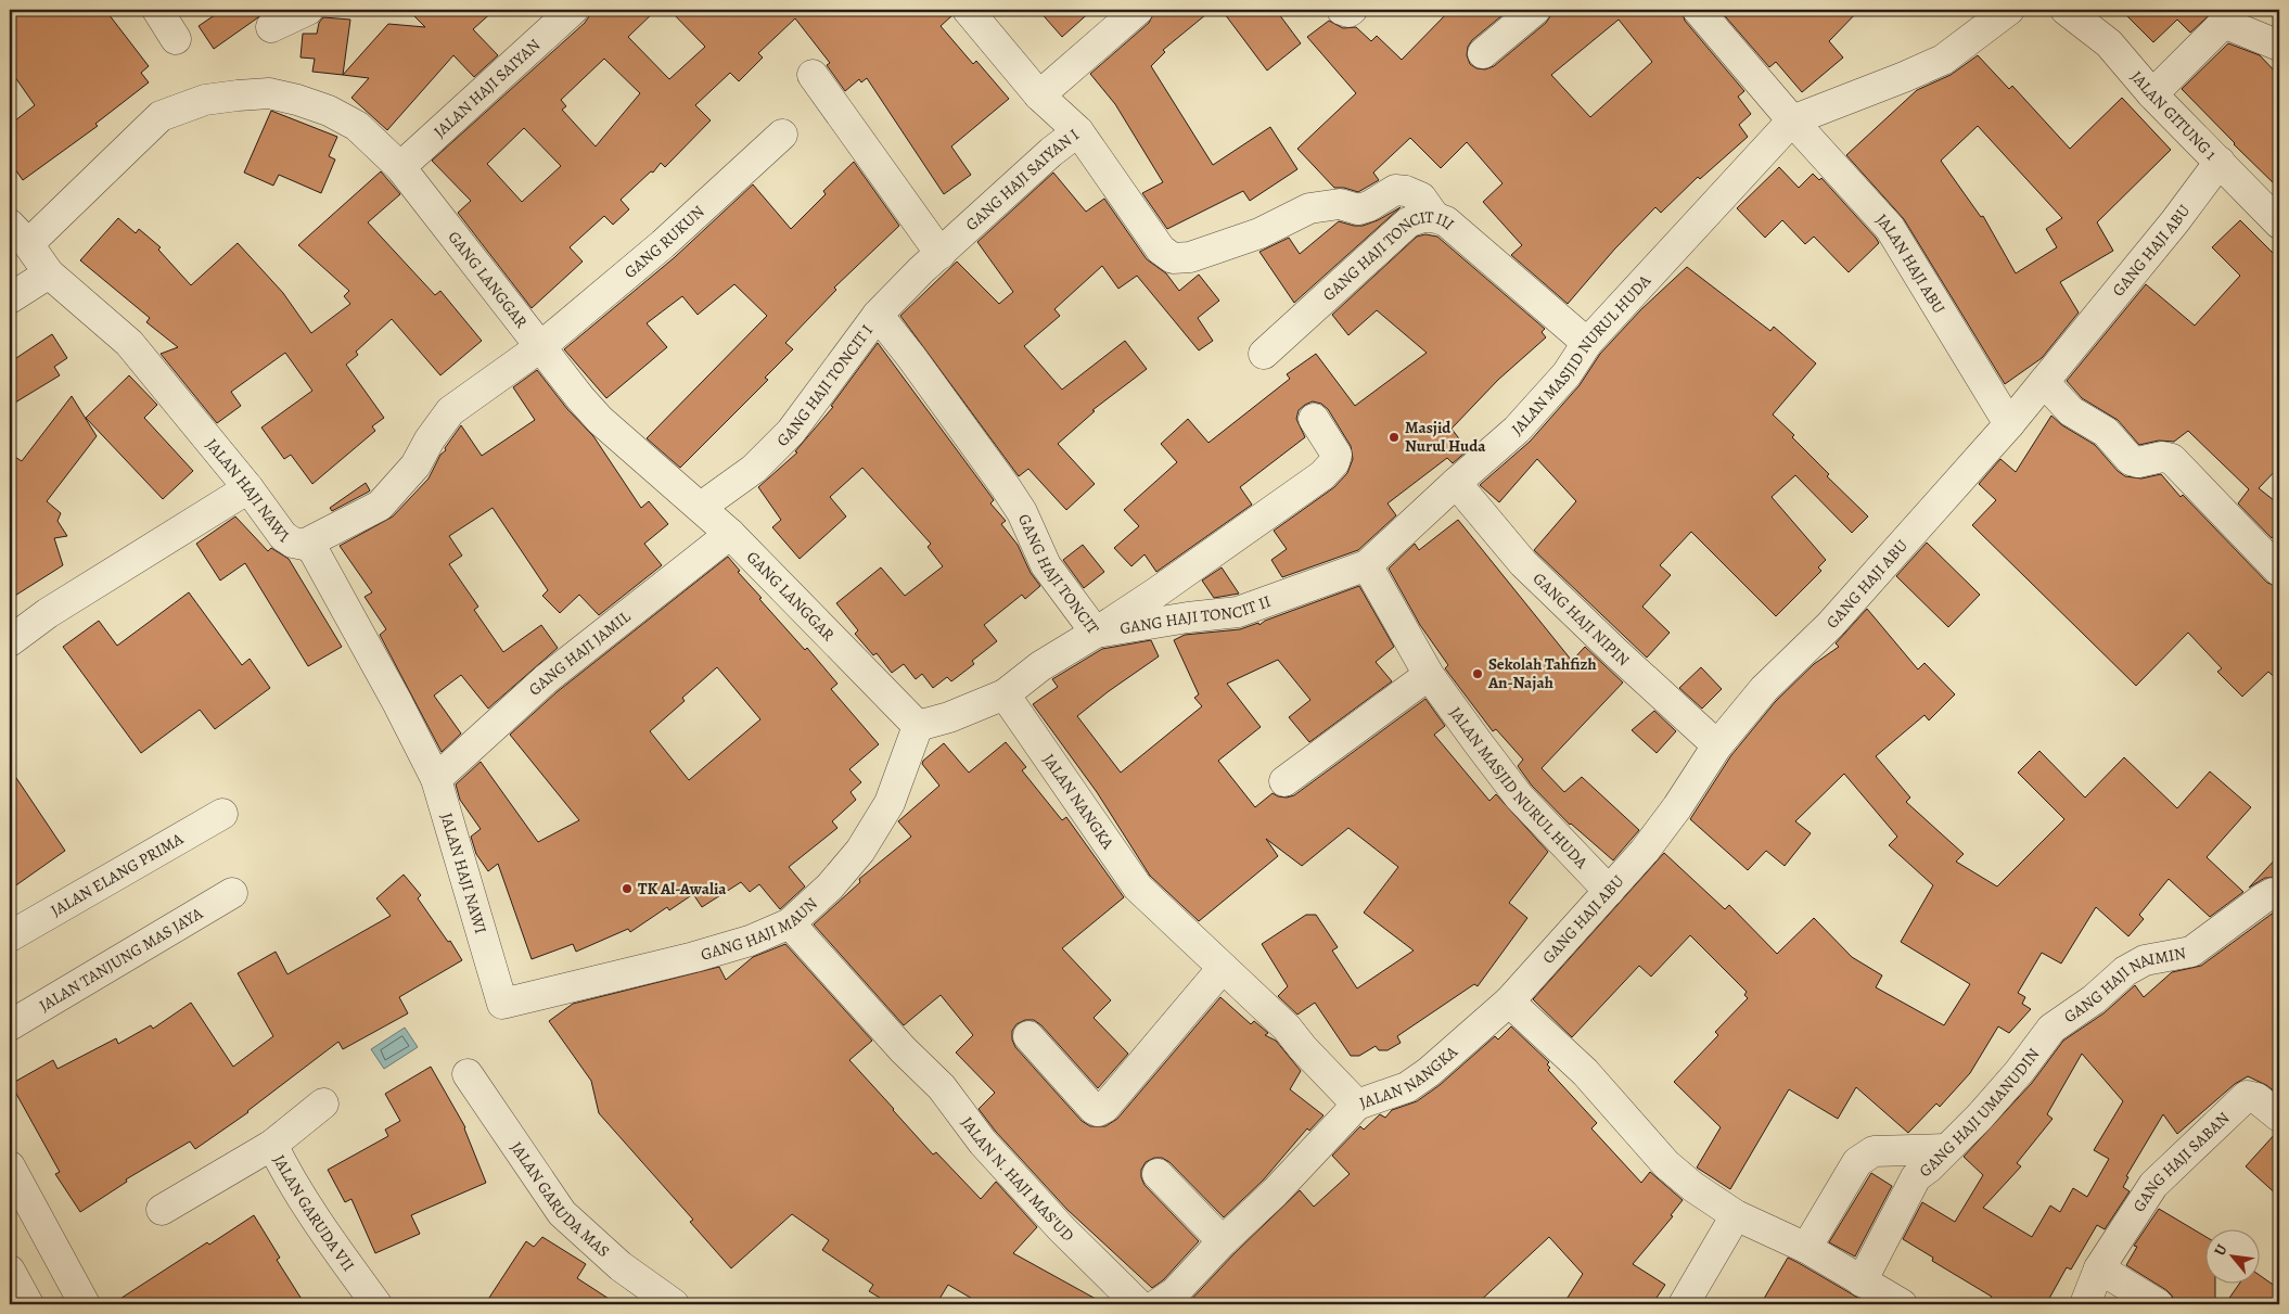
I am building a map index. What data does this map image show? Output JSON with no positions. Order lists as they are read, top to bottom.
{
  "streets": {
    "street": [
      "JALAN HAJI SAIYAN",
      "JALAN GITUNG 1",
      "GANG HAJI SAIYAN I",
      "GANG RUKUN",
      "GANG HAJI ABU",
      "JALAN HAJI ABU",
      "GANG HAJI TONCIT III",
      "GANG LANGGAR",
      "JALAN MASJID NURUL HUDA",
      "GANG HAJI TONCIT I",
      "JALAN HAJI NAWI",
      "GANG HAJI TONCIT",
      "GANG HAJI TONCIT II",
      "GANG HAJI NIPIN",
      "GANG HAJI JAMIL",
      "JALAN NANGKA",
      "JALAN ELANG PRIMA",
      "GANG HAJI MAUN",
      "JALAN TANJUNG MAS JAYA",
      "GANG HAJI NAIMIN",
      "GANG HAJI UMANUDIN",
      "GANG HAJI SABAN",
      "JALAN N. HAJI MAS'UD",
      "JALAN GARUDA MAS",
      "JALAN GARUDA VII"
    ]
  },
  "crossings": [
    ["JALAN HAJI SAIYAN", "GANG LANGGAR"],
    ["JALAN GITUNG 1", "GANG HAJI ABU"],
    ["GANG HAJI SAIYAN I", "GANG HAJI TONCIT I"],
    ["GANG RUKUN", "GANG LANGGAR"],
    ["GANG RUKUN", "JALAN HAJI NAWI"],
    ["GANG HAJI ABU", "JALAN HAJI ABU"],
    ["GANG HAJI ABU", "JALAN MASJID NURUL HUDA"],
    ["GANG HAJI ABU", "GANG HAJI NIPIN"],
    ["GANG HAJI ABU", "JALAN NANGKA"],
    ["JALAN HAJI ABU", "JALAN MASJID NURUL HUDA"],
    ["GANG HAJI TONCIT III", "JALAN MASJID NURUL HUDA"],
    ["GANG LANGGAR", "GANG HAJI TONCIT I"],
    ["GANG LANGGAR", "JALAN HAJI NAWI"],
    ["GANG LANGGAR", "GANG HAJI JAMIL"],
    ["GANG LANGGAR", "GANG HAJI MAUN"],
    ["JALAN MASJID NURUL HUDA", "GANG HAJI TONCIT II"],
    ["JALAN MASJID NURUL HUDA", "GANG HAJI NIPIN"],
    ["GANG HAJI TONCIT I", "GANG HAJI TONCIT"],
    ["JALAN HAJI NAWI", "GANG HAJI JAMIL"],
    ["JALAN HAJI NAWI", "GANG HAJI MAUN"],
    ["GANG HAJI TONCIT", "GANG HAJI TONCIT II"],
    ["GANG HAJI TONCIT II", "JALAN NANGKA"],
    ["GANG HAJI MAUN", "JALAN N. HAJI MAS'UD"],
    ["GANG HAJI NAIMIN", "GANG HAJI UMANUDIN"]
  ],
  "places": ["Masjid Nurul Huda", "Sekolah Tahfizh An-Najah", "TK Al-Awalia"],
  "north": "top left"
}
